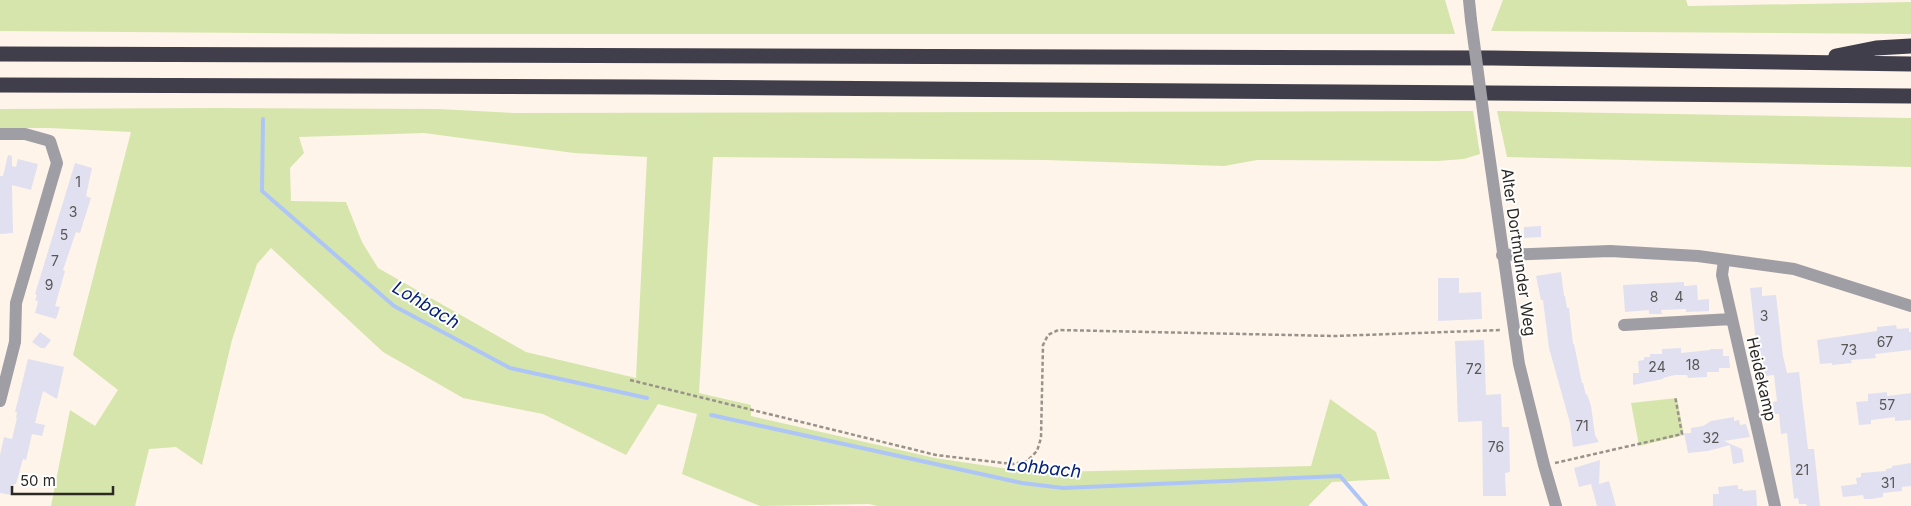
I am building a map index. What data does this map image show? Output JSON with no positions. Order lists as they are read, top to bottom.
{
  "streets": {
    "street": ["Alter Dortmunder Weg", "Heidekamp"]
  },
  "water": ["Lohbach"],
  "house_numbers": [
    "1",
    "3",
    "5",
    "7",
    "9",
    "8",
    "4",
    "3",
    "67",
    "73",
    "18",
    "24",
    "72",
    "57",
    "71",
    "32",
    "76",
    "21",
    "31"
  ],
  "scale_bar": "50 m"
}
